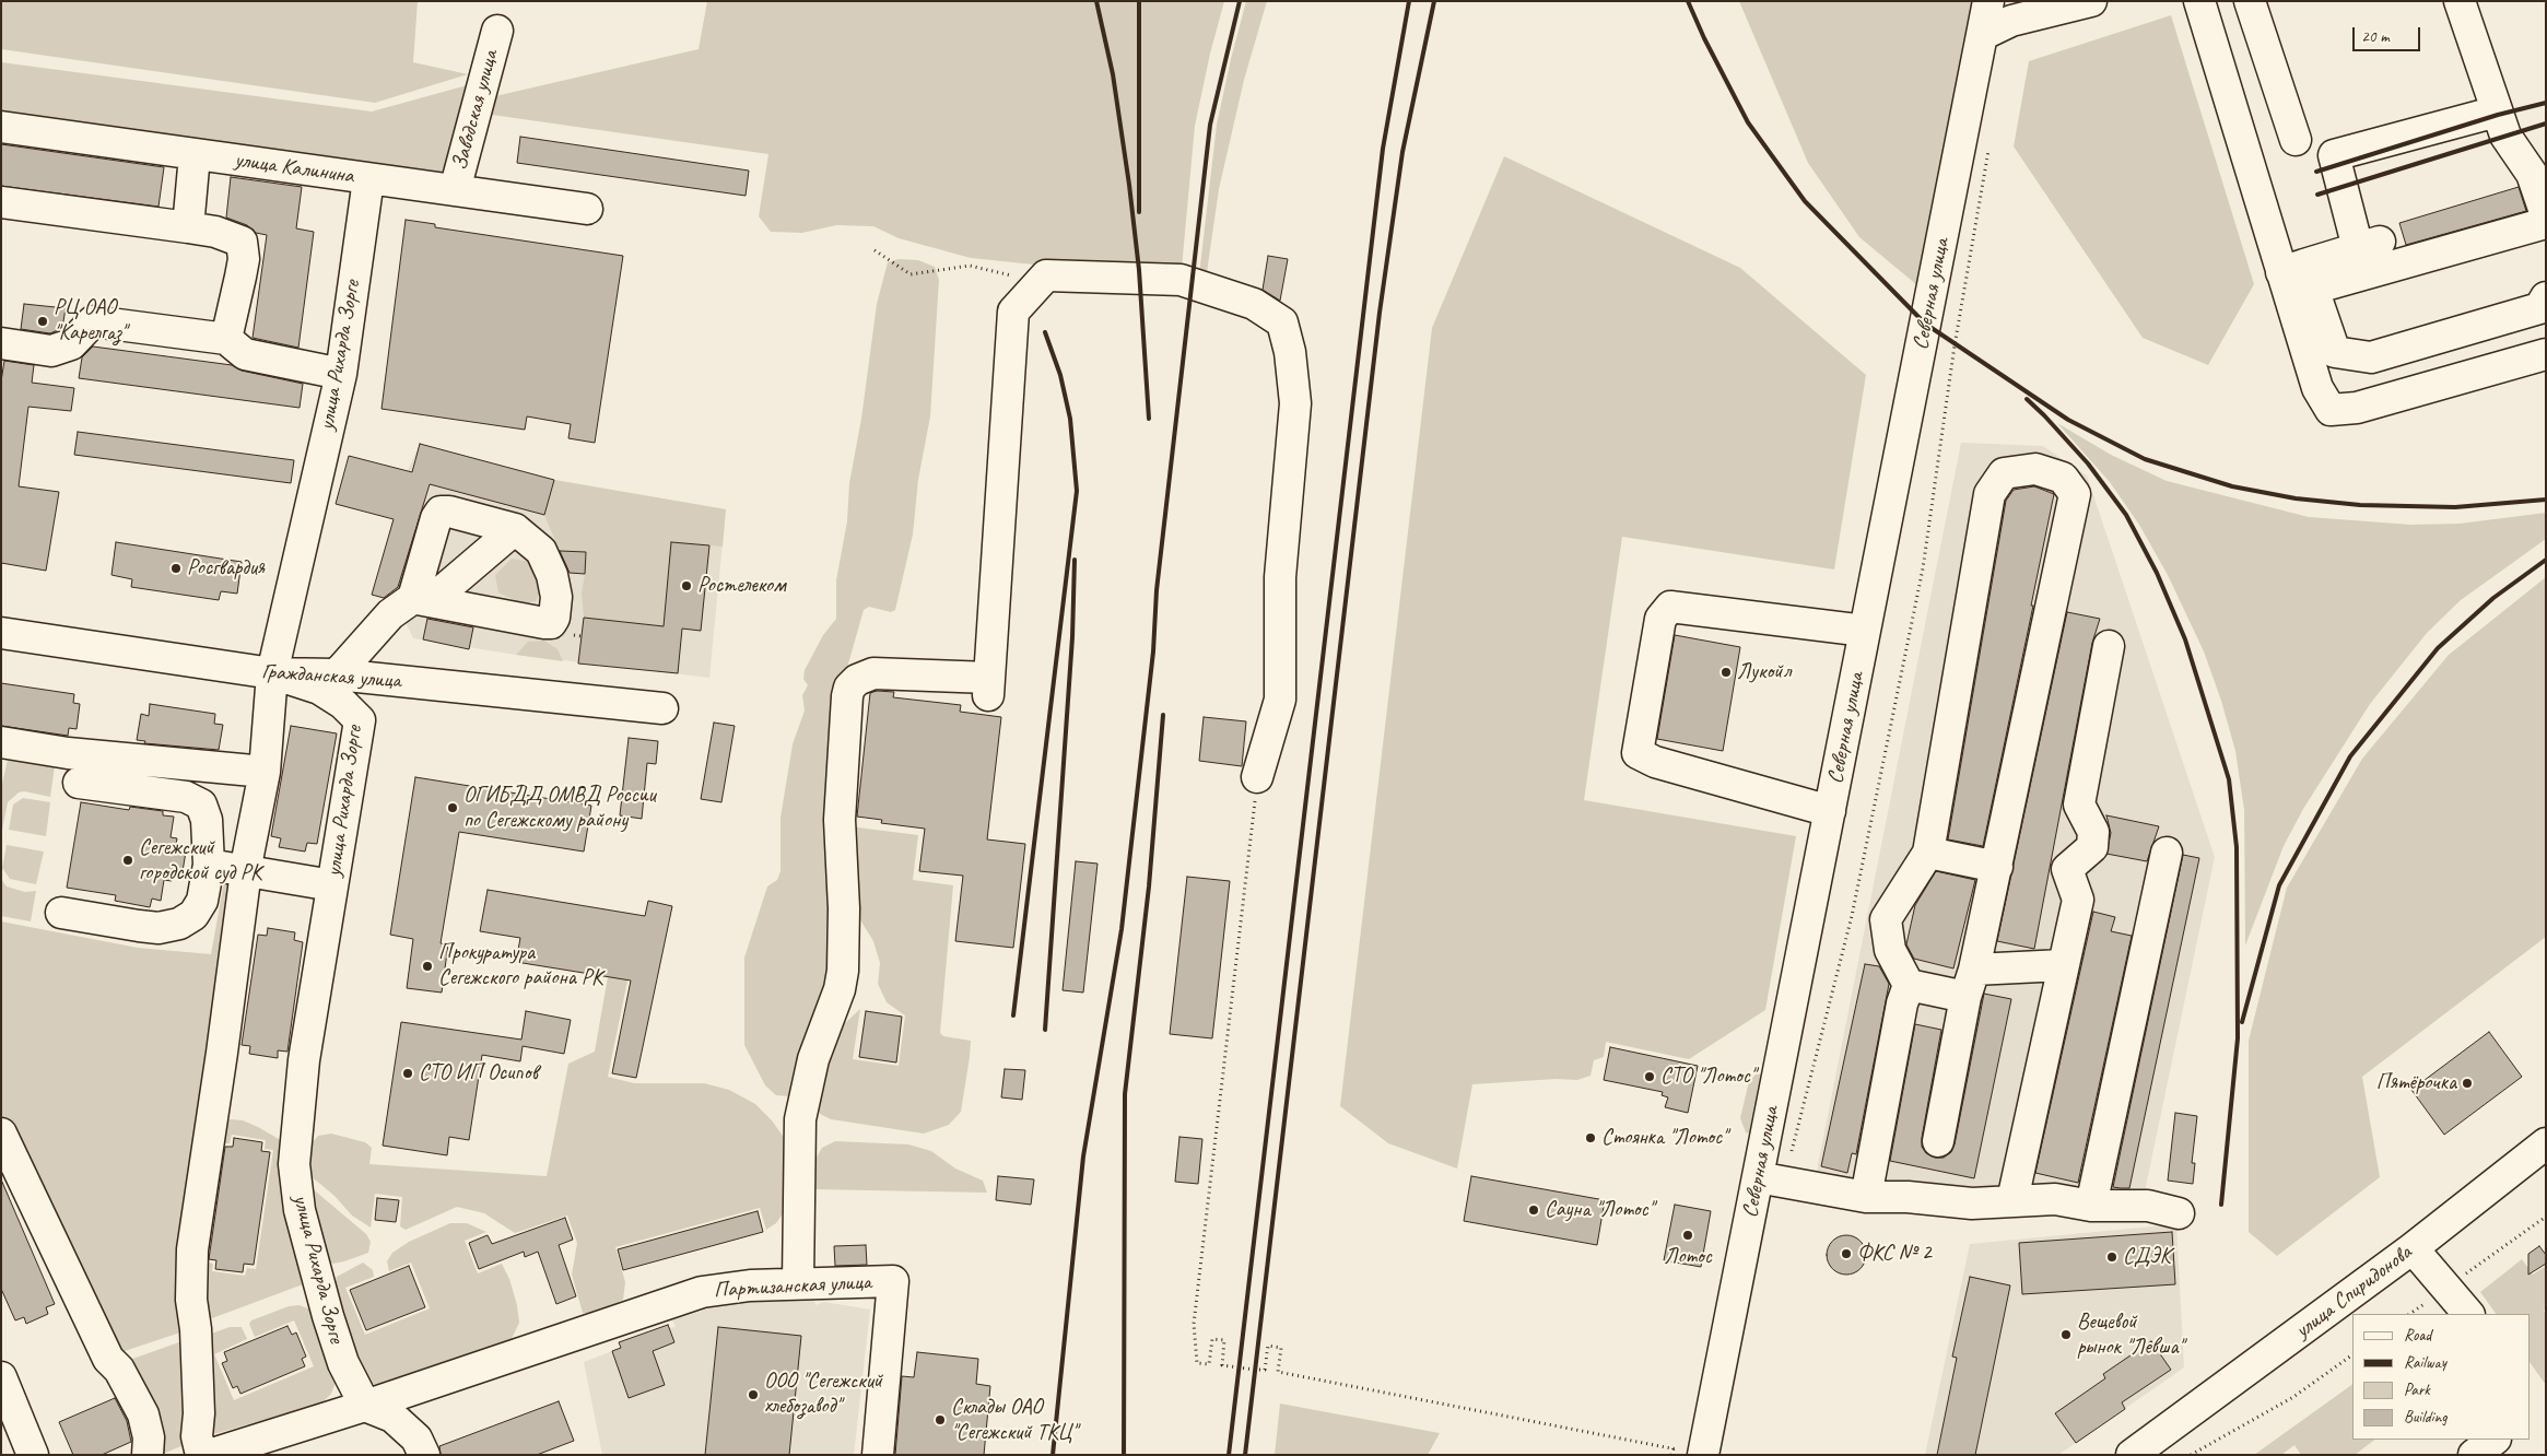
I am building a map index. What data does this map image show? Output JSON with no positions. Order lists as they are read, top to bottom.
{
  "streets": {
    "street": [
      "Заводская улица",
      "улица Калинина",
      "Северная улица",
      "улица Рихарда Зорге",
      "Гражданская улица",
      "Партизанская улица",
      "улица Спиридонова"
    ]
  },
  "crossings": [
    ["Заводская улица", "улица Калинина"],
    ["улица Калинина", "улица Рихарда Зорге"],
    ["улица Рихарда Зорге", "Гражданская улица"],
    ["улица Рихарда Зорге", "Партизанская улица"]
  ],
  "places": [
    "РЦ ОАО \"Карелгаз\"",
    "Росгвардия",
    "Ростелеком",
    "Лукойл",
    "ОГИБДД ОМВД России по Сегежскому району",
    "Сегежский городской суд РК",
    "Прокуратура Сегежского района РК",
    "СТО ИП Осипов",
    "СТО \"Лотос\"",
    "Пятёрочка",
    "Стоянка \"Лотос\"",
    "Сауна \"Лотос\"",
    "Лотос",
    "ФКС № 2",
    "СДЭК",
    "Вещевой рынок \"Левша\"",
    "ООО \"Сегежский хлебозавод\"",
    "Склады ОАО \"Сегежский ТКЦ\""
  ],
  "legend": [
    "Road",
    "Railway",
    "Park",
    "Building"
  ],
  "scale_bar": "20 m"
}
